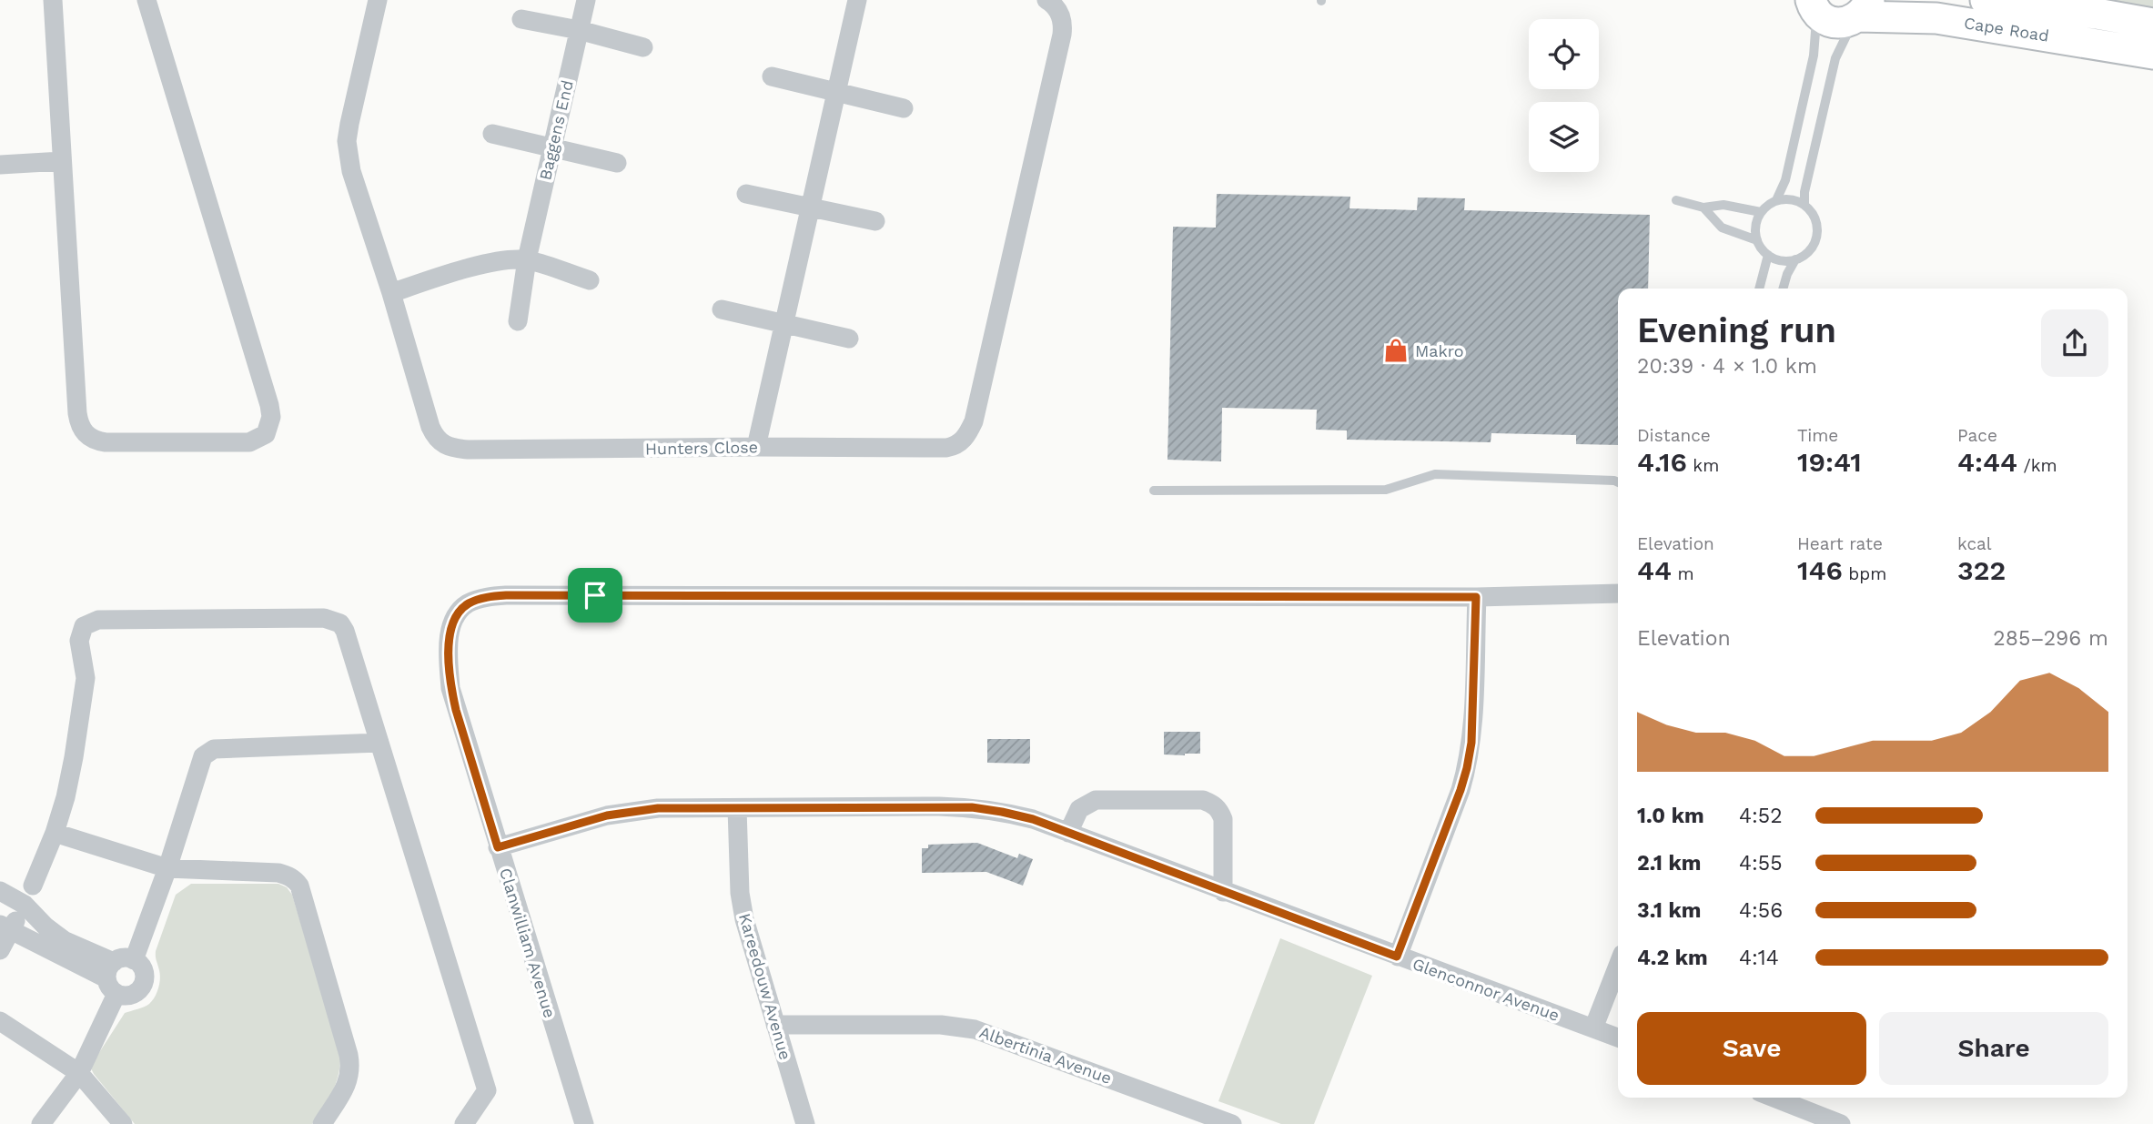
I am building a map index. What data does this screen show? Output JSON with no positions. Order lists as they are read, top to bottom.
{
  "streets": {
    "main road": ["Cape Road"],
    "street": [
      "Baggens End",
      "Hunters Close",
      "Clanwilliam Avenue",
      "Kareedouw Avenue",
      "Glenconnor Avenue",
      "Albertinia Avenue"
    ]
  },
  "crossings": [
    ["Clanwilliam Avenue", "Glenconnor Avenue"],
    ["Kareedouw Avenue", "Glenconnor Avenue"],
    ["Kareedouw Avenue", "Albertinia Avenue"]
  ],
  "places": {
    "shop": ["Makro"]
  },
  "page": {
    "heading": ["Evening run", "20:39 · 4 × 1.0 km"],
    "stats": [
      ["Distance", "4.16 km"],
      ["Time", "19:41"],
      ["Pace", "4:44 /km"],
      ["Elevation", "44 m"],
      ["Heart rate", "146 bpm"],
      ["kcal", "322"]
    ],
    "chart": ["Elevation", "285–296 m"],
    "list": [
      {
        "name": "1.0 km",
        "note": "4:52"
      },
      {
        "name": "2.1 km",
        "note": "4:55"
      },
      {
        "name": "3.1 km",
        "note": "4:56"
      },
      {
        "name": "4.2 km",
        "note": "4:14"
      }
    ],
    "buttons": ["Save", "Share"]
  }
}
